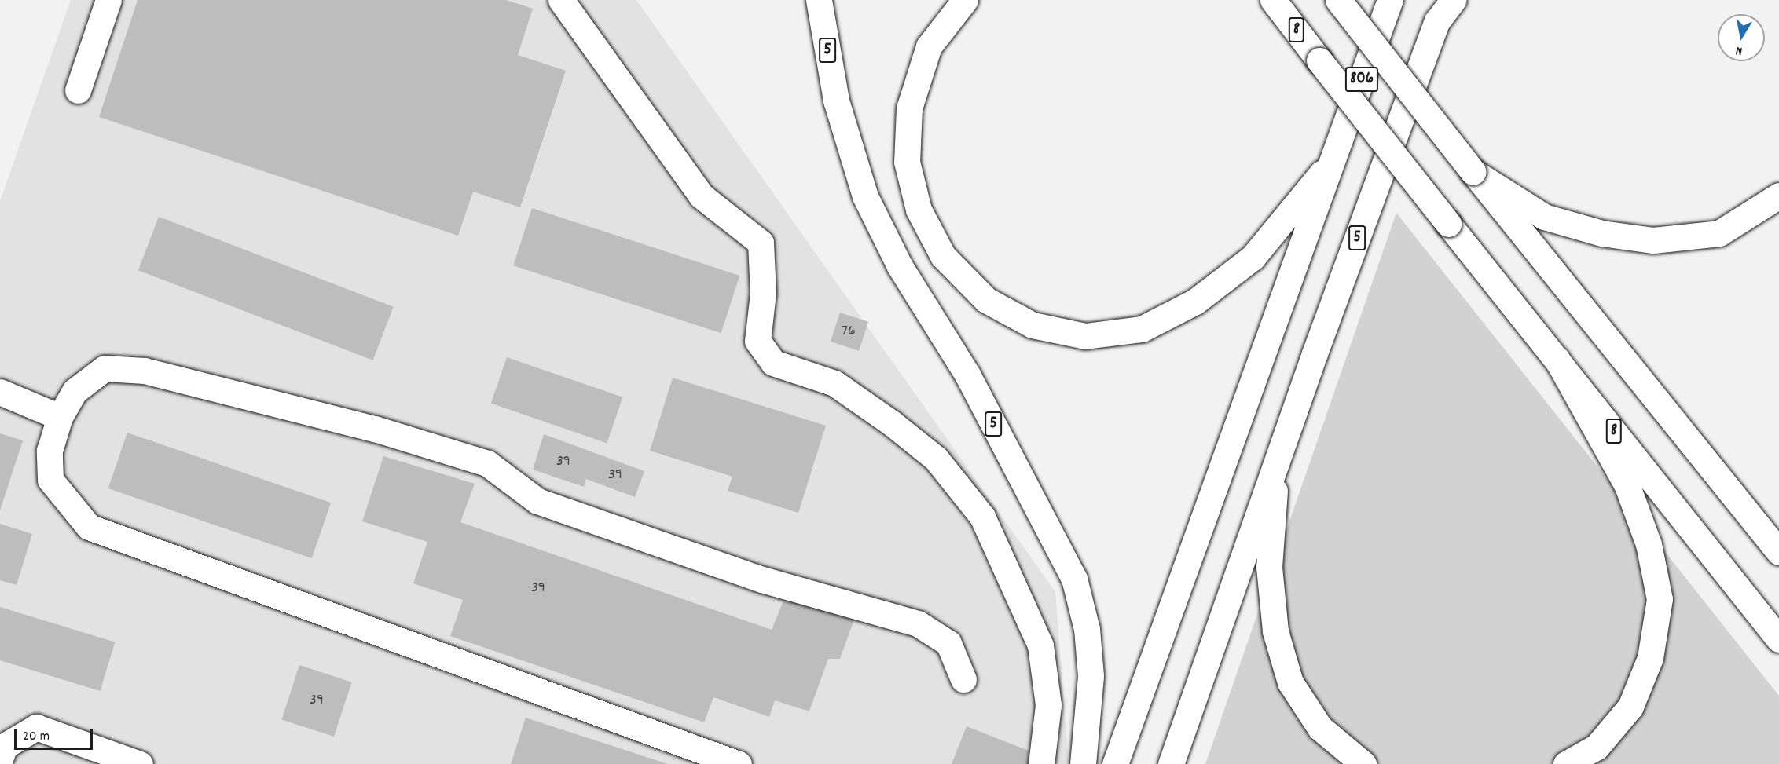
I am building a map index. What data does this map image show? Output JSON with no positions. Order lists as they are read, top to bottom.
{
  "streets": {
    "main road": ["8", "5", "806"]
  },
  "house_numbers": [
    "76",
    "39",
    "39",
    "39",
    "39"
  ],
  "scale_bar": "20 m",
  "north": "bottom"
}
